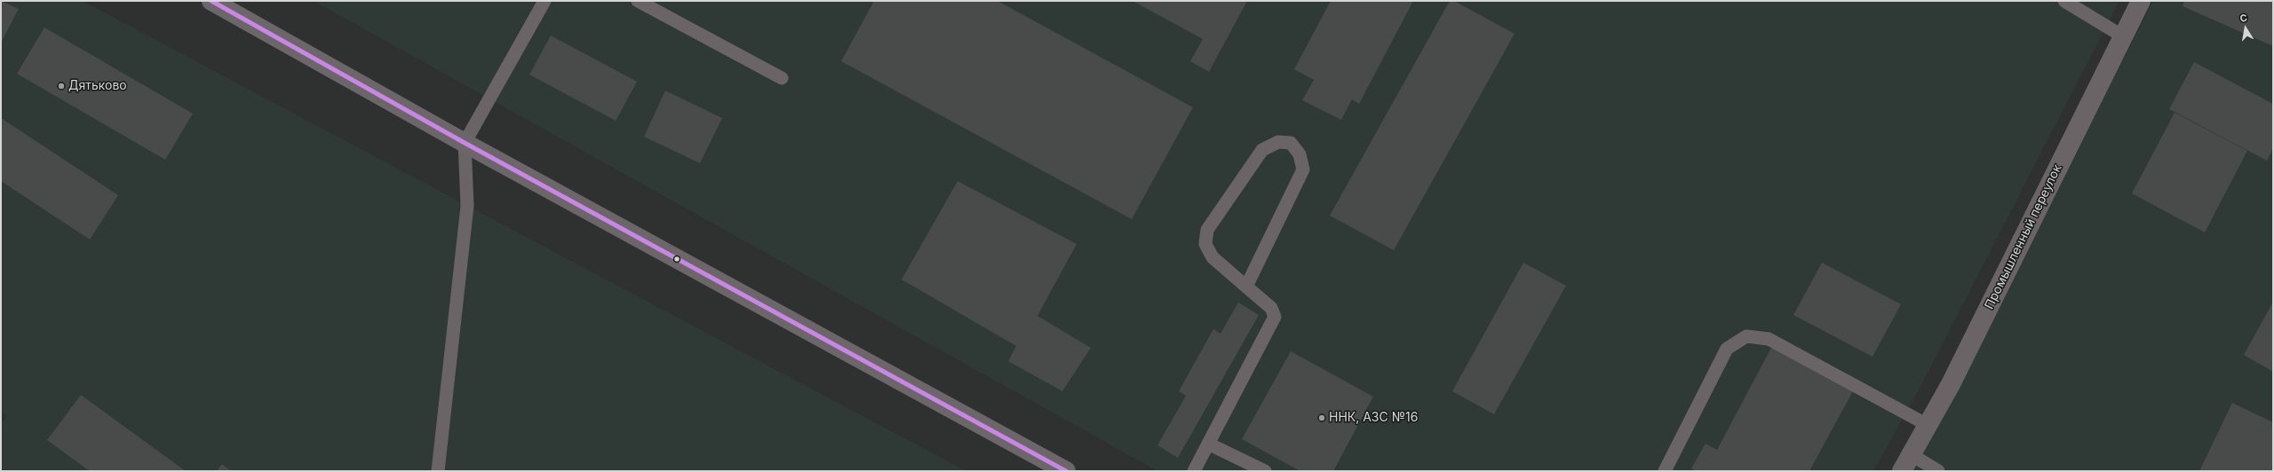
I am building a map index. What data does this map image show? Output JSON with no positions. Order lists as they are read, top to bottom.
{
  "streets": {
    "street": ["Промышленный переулок"]
  },
  "places": ["Дятьково", "ННК, АЗС №16"],
  "north": "top"
}
